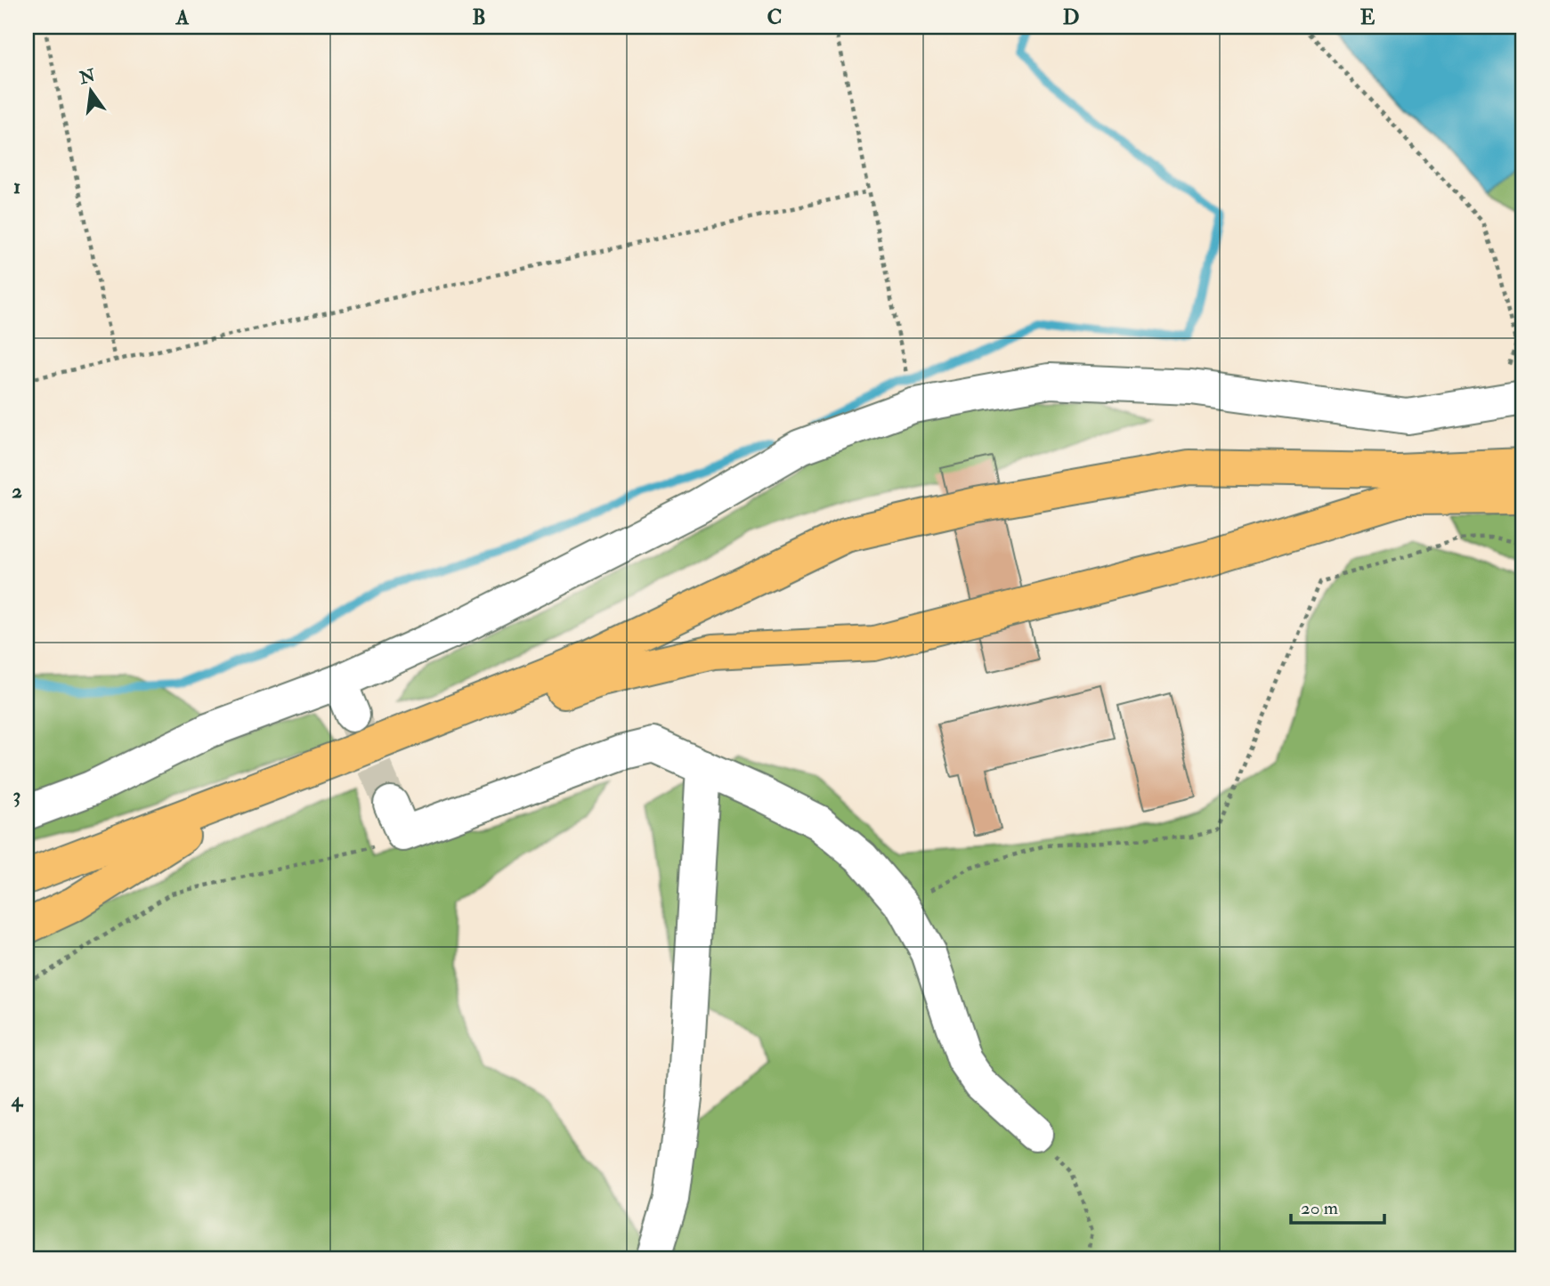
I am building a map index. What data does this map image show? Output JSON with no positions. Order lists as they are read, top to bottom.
{
  "scale_bar": "20 m",
  "north": "top",
  "grid": {
    "columns": [
      "A",
      "B",
      "C",
      "D",
      "E"
    ],
    "rows": [
      "1",
      "2",
      "3",
      "4"
    ]
  }
}
